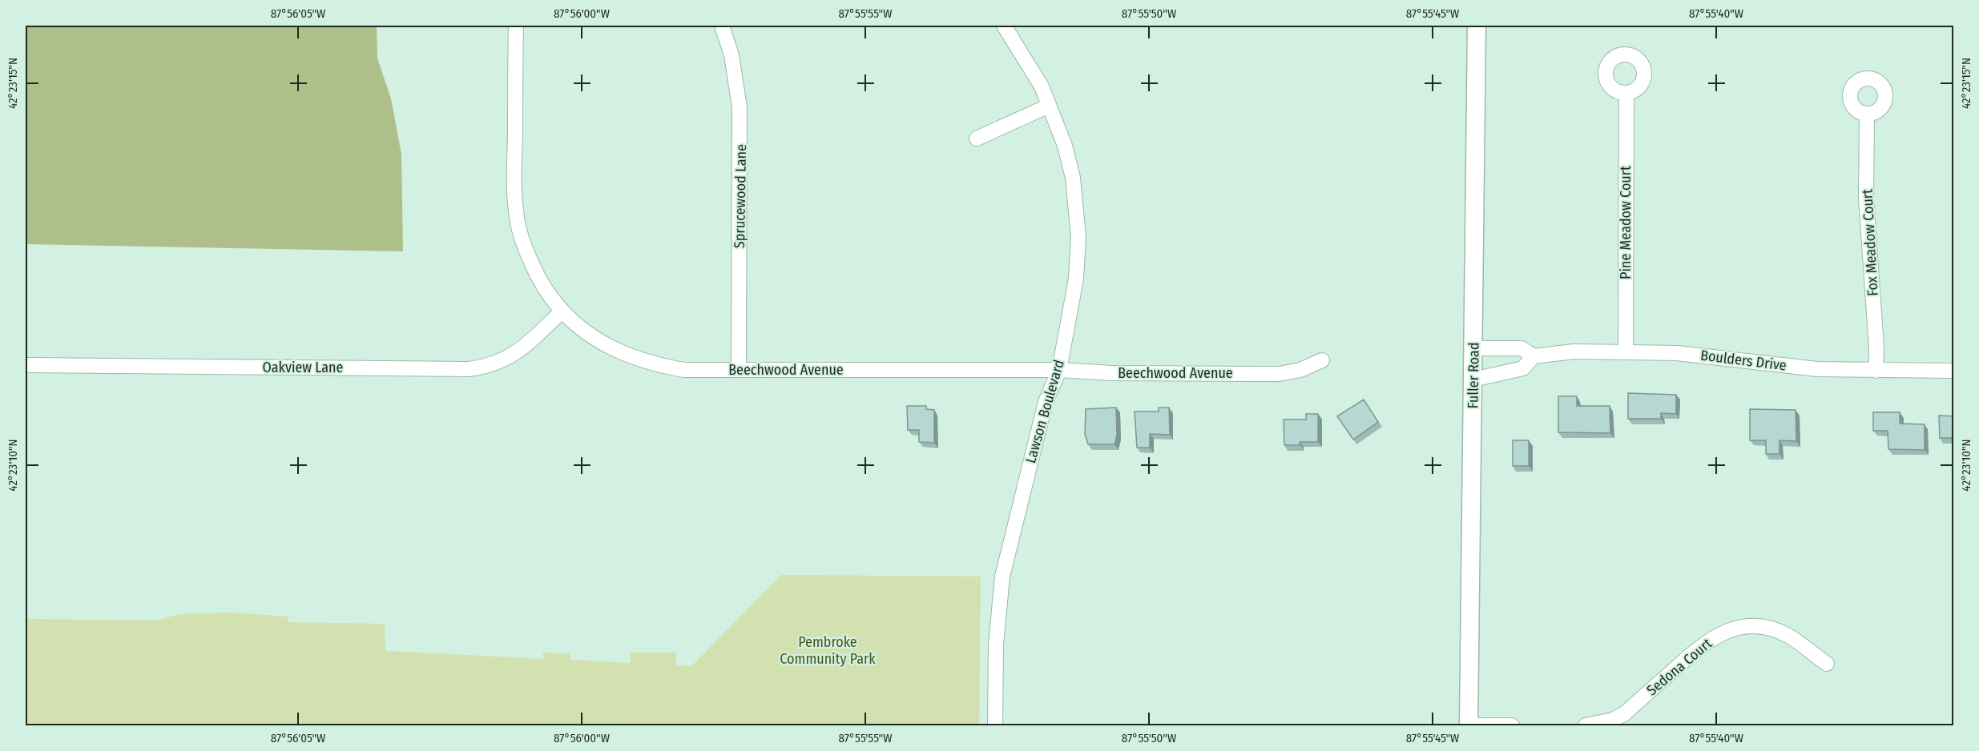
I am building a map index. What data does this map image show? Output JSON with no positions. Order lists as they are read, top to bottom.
{
  "streets": {
    "street": [
      "Sprucewood Lane",
      "Pine Meadow Court",
      "Fox Meadow Court",
      "Boulders Drive",
      "Oakview Lane",
      "Beechwood Avenue",
      "Fuller Road",
      "Lawson Boulevard",
      "Sedona Court"
    ]
  },
  "crossings": [
    ["Sprucewood Lane", "Beechwood Avenue"],
    ["Pine Meadow Court", "Boulders Drive"],
    ["Fox Meadow Court", "Boulders Drive"],
    ["Boulders Drive", "Fuller Road"],
    ["Oakview Lane", "Beechwood Avenue"],
    ["Beechwood Avenue", "Lawson Boulevard"]
  ],
  "parks": ["Pembroke Community Park"],
  "coordinates": [
    "87°56'05\"W",
    "87°56'00\"W",
    "87°55'55\"W",
    "87°55'50\"W",
    "87°55'45\"W",
    "87°55'40\"W",
    "42°23'15\"N",
    "42°23'10\"N"
  ]
}
